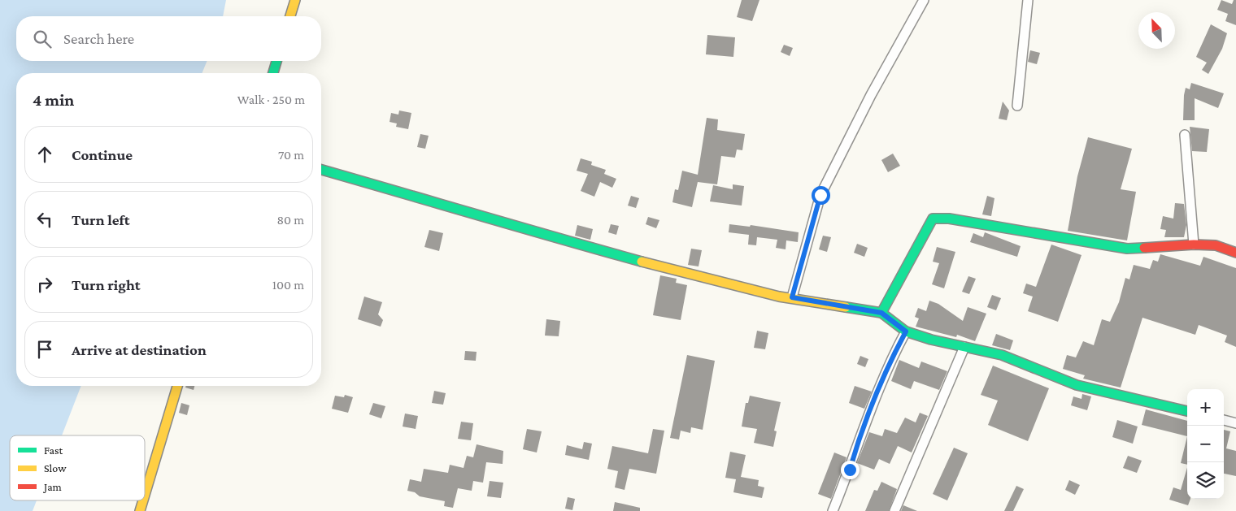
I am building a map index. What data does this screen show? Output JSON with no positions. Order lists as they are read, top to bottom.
{
  "legend": ["Fast", "Slow", "Jam"],
  "north": "top left",
  "page": {
    "search": "Search here",
    "heading": ["4 min", "Walk · 250 m"],
    "list": [
      ["Continue", "70 m"],
      ["Turn left", "80 m"],
      ["Turn right", "100 m"],
      "Arrive at destination"
    ],
    "map_buttons": ["+", "−"]
  }
}
